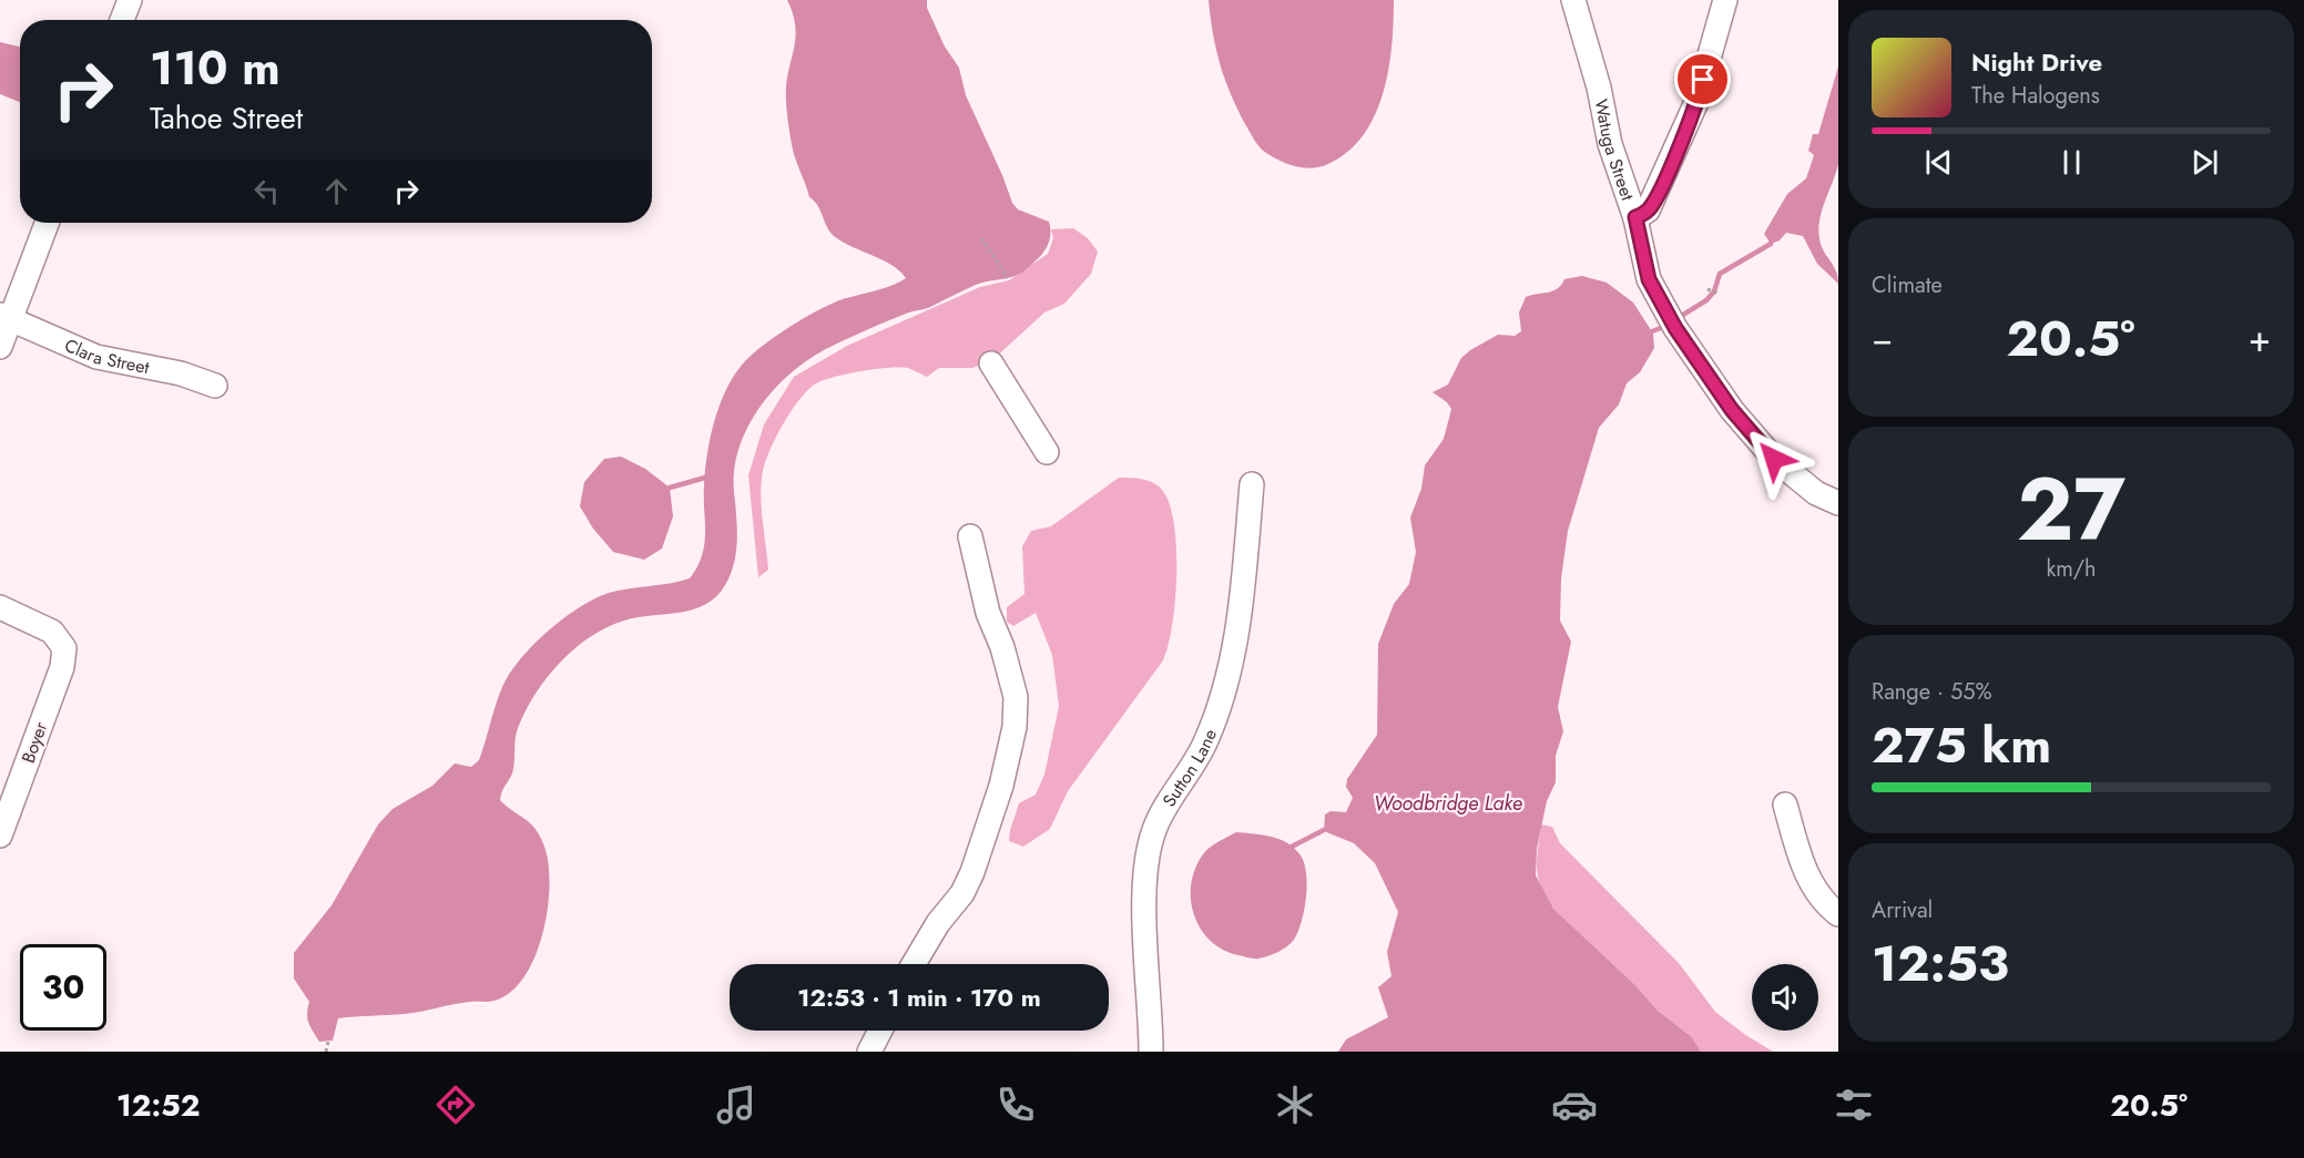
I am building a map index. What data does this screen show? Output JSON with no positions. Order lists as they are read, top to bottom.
{
  "streets": {
    "street": [
      "Watuga Street",
      "Clara Street",
      "Boyer",
      "Sutton Lane"
    ]
  },
  "water": ["Woodbridge Lake"],
  "page": {
    "turn": ["110 m", "Tahoe Street"],
    "song": ["Night Drive", "The Halogens"],
    "tile": [
      "Climate",
      ["27", "km/h"],
      ["Range · 55%", "275 km"],
      ["Arrival", "12:53"]
    ],
    "heat": ["−", "20.5°", "+"],
    "limit": "30",
    "trip": "12:53 · 1 min · 170 m",
    "tabs": ["12:52", "20.5°"]
  }
}
